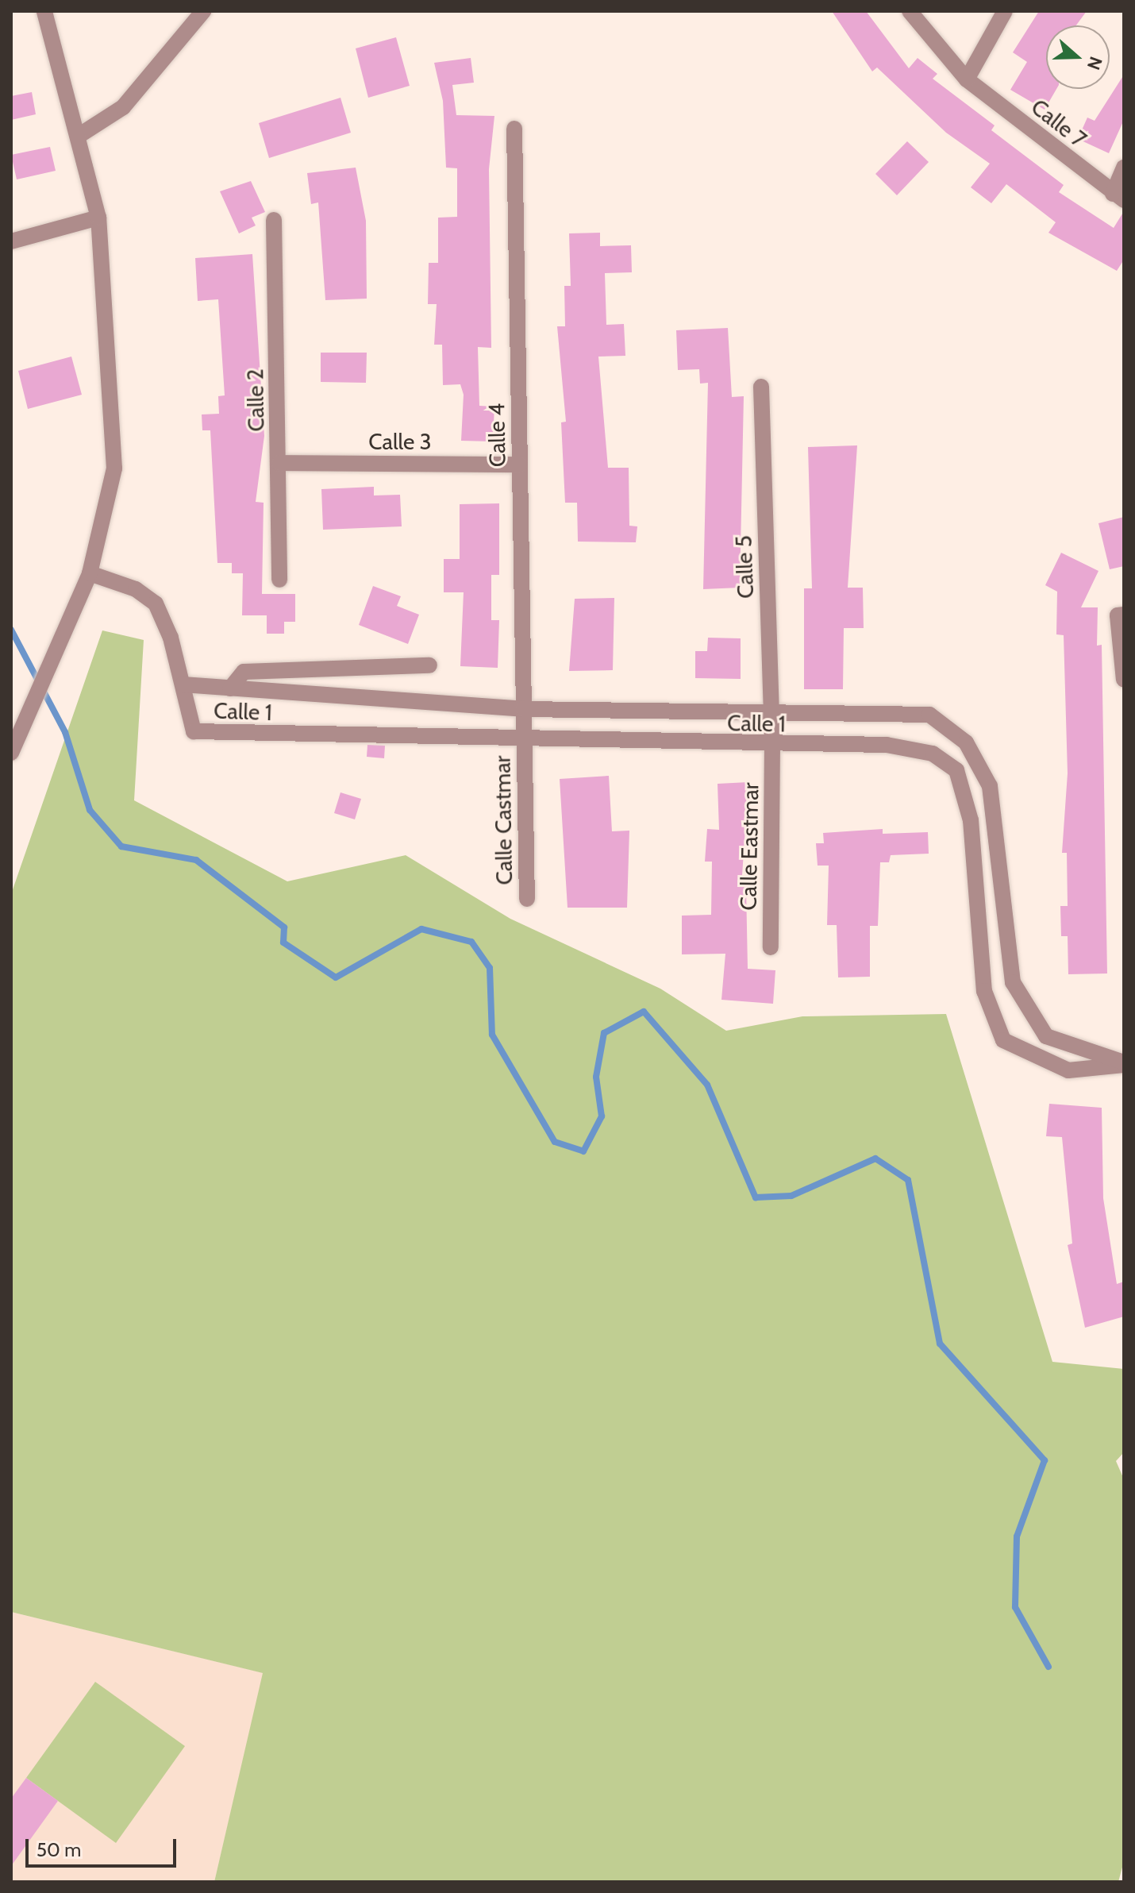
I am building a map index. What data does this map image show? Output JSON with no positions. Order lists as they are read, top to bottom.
{
  "streets": {
    "street": [
      "Calle 7",
      "Calle 2",
      "Calle 4",
      "Calle 3",
      "Calle 5",
      "Calle 1",
      "Calle Castmar",
      "Calle Eastmar"
    ]
  },
  "crossings": [
    ["Calle 2", "Calle 3"],
    ["Calle 4", "Calle 3"],
    ["Calle 4", "Calle 1"],
    ["Calle 4", "Calle Castmar"],
    ["Calle 5", "Calle 1"],
    ["Calle 5", "Calle Eastmar"],
    ["Calle 1", "Calle Castmar"],
    ["Calle 1", "Calle Eastmar"]
  ],
  "scale_bar": "50 m",
  "north": "right"
}
